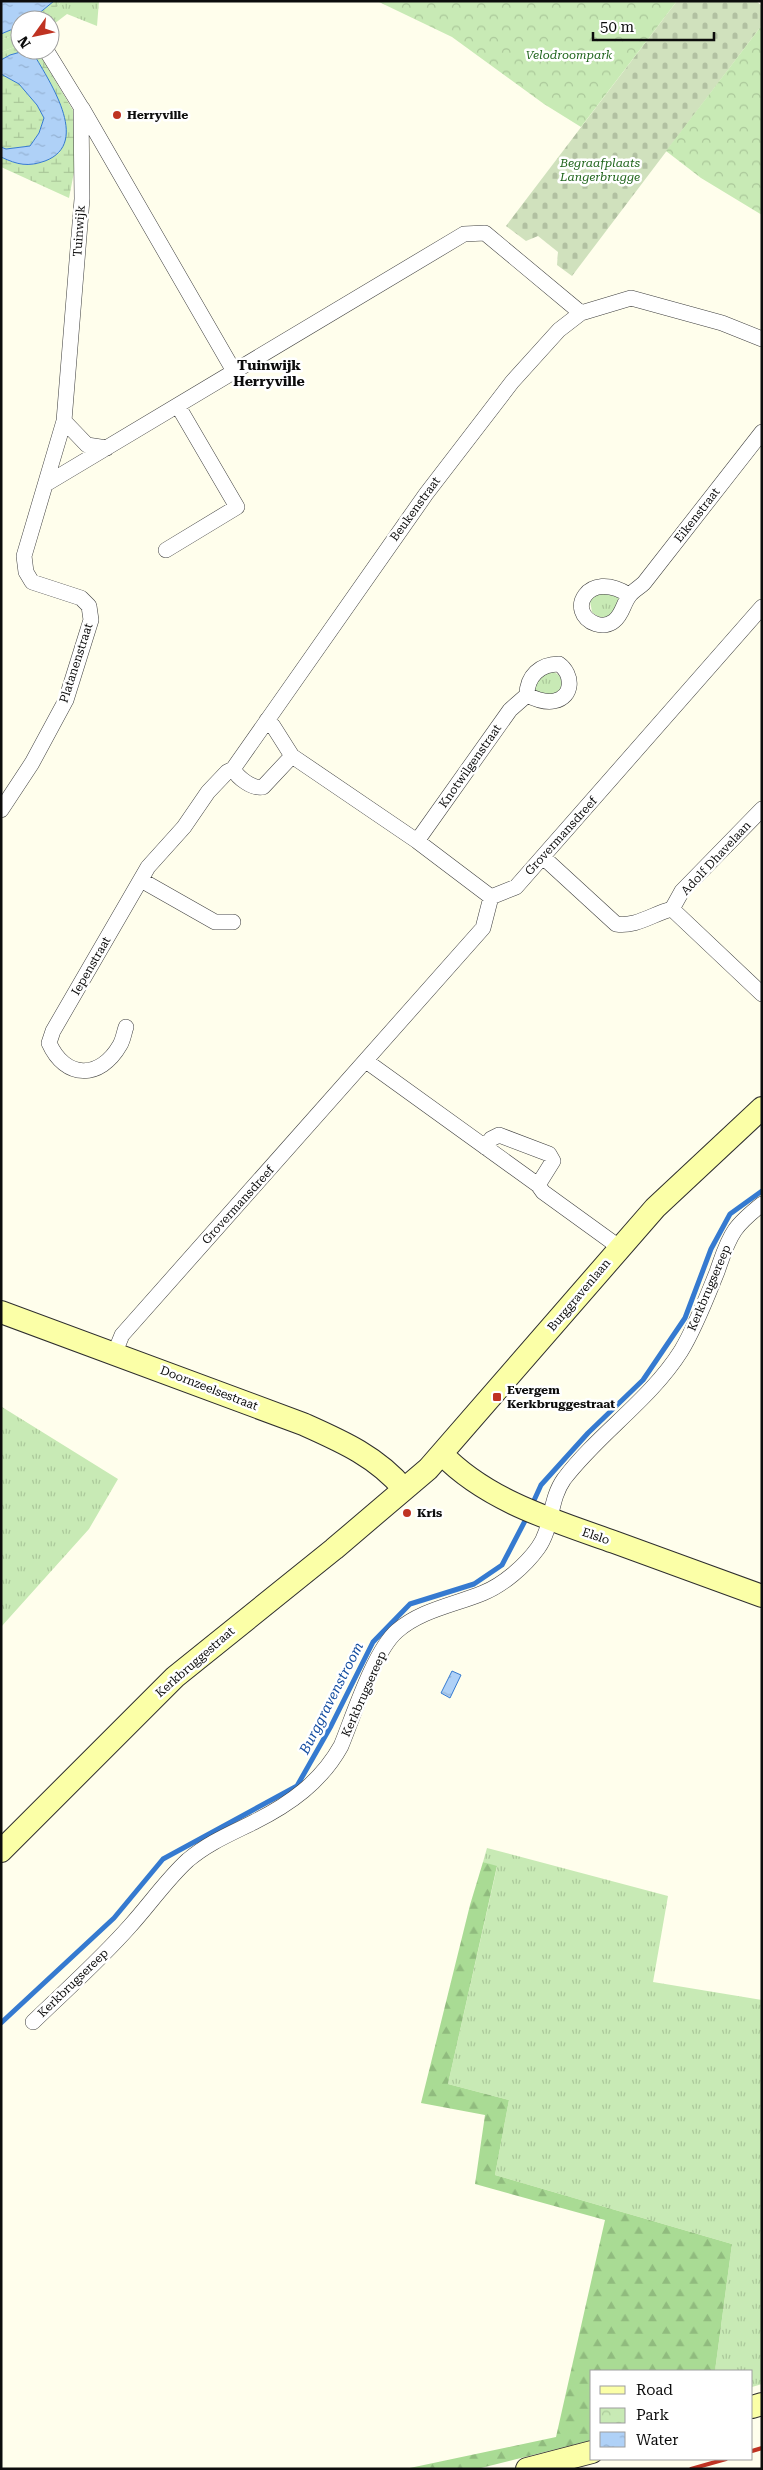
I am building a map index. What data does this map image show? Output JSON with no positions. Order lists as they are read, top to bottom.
{
  "streets": {
    "main road": [
      "Burggravenlaan",
      "Doornzeelsestraat",
      "Elslo",
      "Kerkbruggestraat"
    ],
    "street": [
      "Tuinwijk",
      "Beukenstraat",
      "Eikenstraat",
      "Platanenstraat",
      "Knotwilgenstraat",
      "Grovermansdreef",
      "Adolf Dhavelaan",
      "Iepenstraat",
      "Kerkbrugsereep"
    ]
  },
  "crossings": [
    ["Tuinwijk", "Platanenstraat"],
    ["Beukenstraat", "Iepenstraat"],
    ["Grovermansdreef", "Doornzeelsestraat"],
    ["Kerkbrugsereep", "Elslo"],
    ["Burggravenlaan", "Doornzeelsestraat"],
    ["Burggravenlaan", "Elslo"],
    ["Burggravenlaan", "Kerkbruggestraat"],
    ["Doornzeelsestraat", "Kerkbruggestraat"]
  ],
  "districts": ["Tuinwijk Herryville"],
  "water": ["Burggravenstroom"],
  "parks": ["Velodroompark", "Begraafplaats Langerbrugge"],
  "places": {
    "other": ["Herryville", "Kris"],
    "transit": ["Evergem Kerkbruggestraat"]
  },
  "legend": ["Road", "Park", "Water"],
  "scale_bar": "50 m",
  "north": "bottom left"
}
